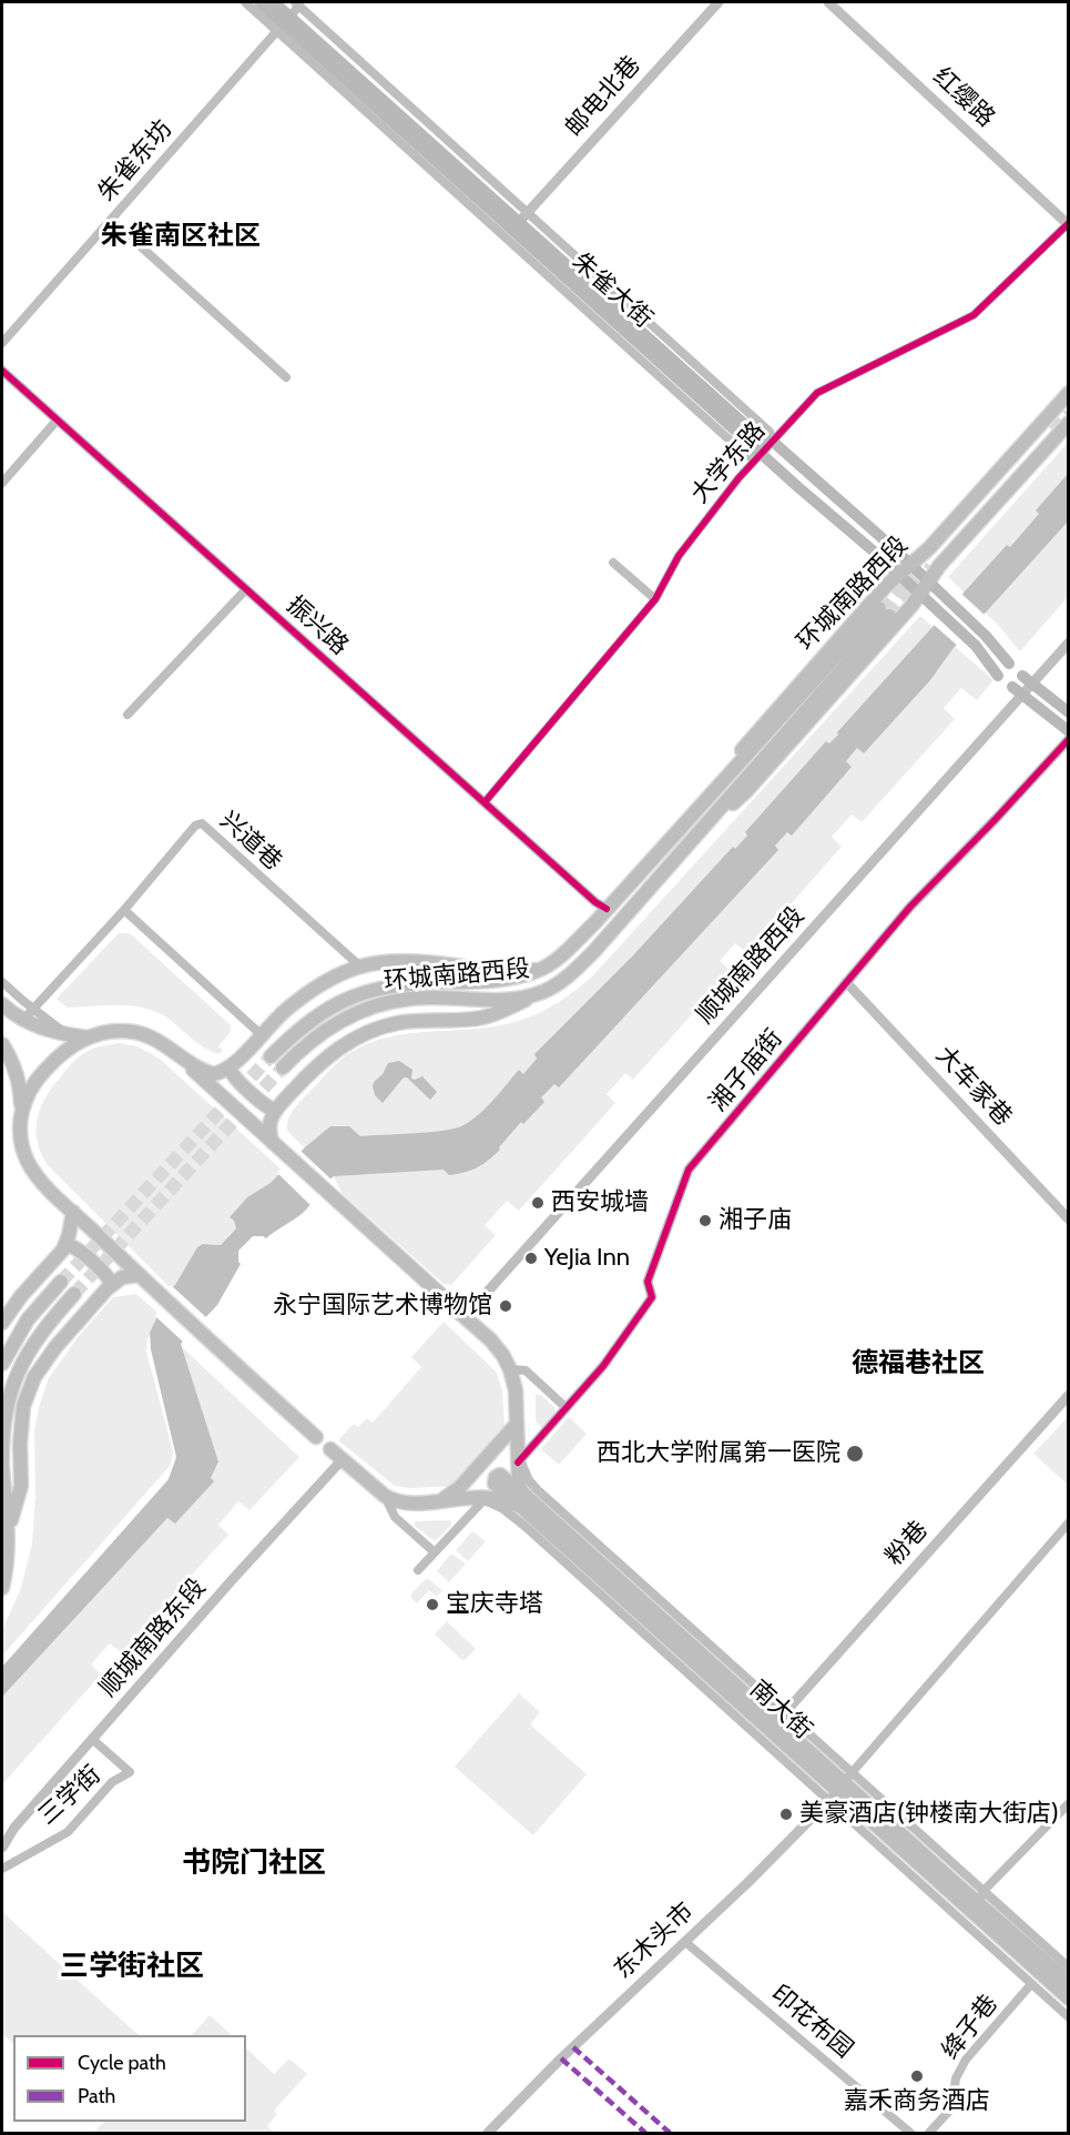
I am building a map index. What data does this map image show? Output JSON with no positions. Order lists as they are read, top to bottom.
{
  "streets": {
    "main road": ["朱雀大街", "环城南路西段", "南大街"],
    "street": [
      "邮电北巷",
      "红缨路",
      "朱雀东坊",
      "大学东路",
      "振兴路",
      "兴道巷",
      "顺城南路西段",
      "湘子庙街",
      "大车家巷",
      "粉巷",
      "顺城南路东段",
      "三学街",
      "东木头市",
      "印花布园",
      "绛子巷"
    ]
  },
  "crossings": [
    ["邮电北巷", "朱雀大街"],
    ["红缨路", "大学东路"],
    ["朱雀东坊", "朱雀大街"],
    ["朱雀大街", "大学东路"],
    ["朱雀大街", "环城南路西段"],
    ["大学东路", "振兴路"],
    ["环城南路西段", "振兴路"],
    ["湘子庙街", "大车家巷"],
    ["湘子庙街", "南大街"],
    ["粉巷", "南大街"],
    ["顺城南路东段", "三学街"],
    ["南大街", "东木头市"],
    ["东木头市", "印花布园"]
  ],
  "districts": [
    "朱雀南区社区",
    "德福巷社区",
    "书院门社区",
    "三学街社区"
  ],
  "places": [
    "西安城墙",
    "湘子庙",
    "YeJia Inn",
    "永宁国际艺术博物馆",
    "西北大学附属第一医院",
    "宝庆寺塔",
    "美豪酒店(钟楼南大街店)",
    "嘉禾商务酒店"
  ],
  "legend": ["Cycle path", "Path"]
}
